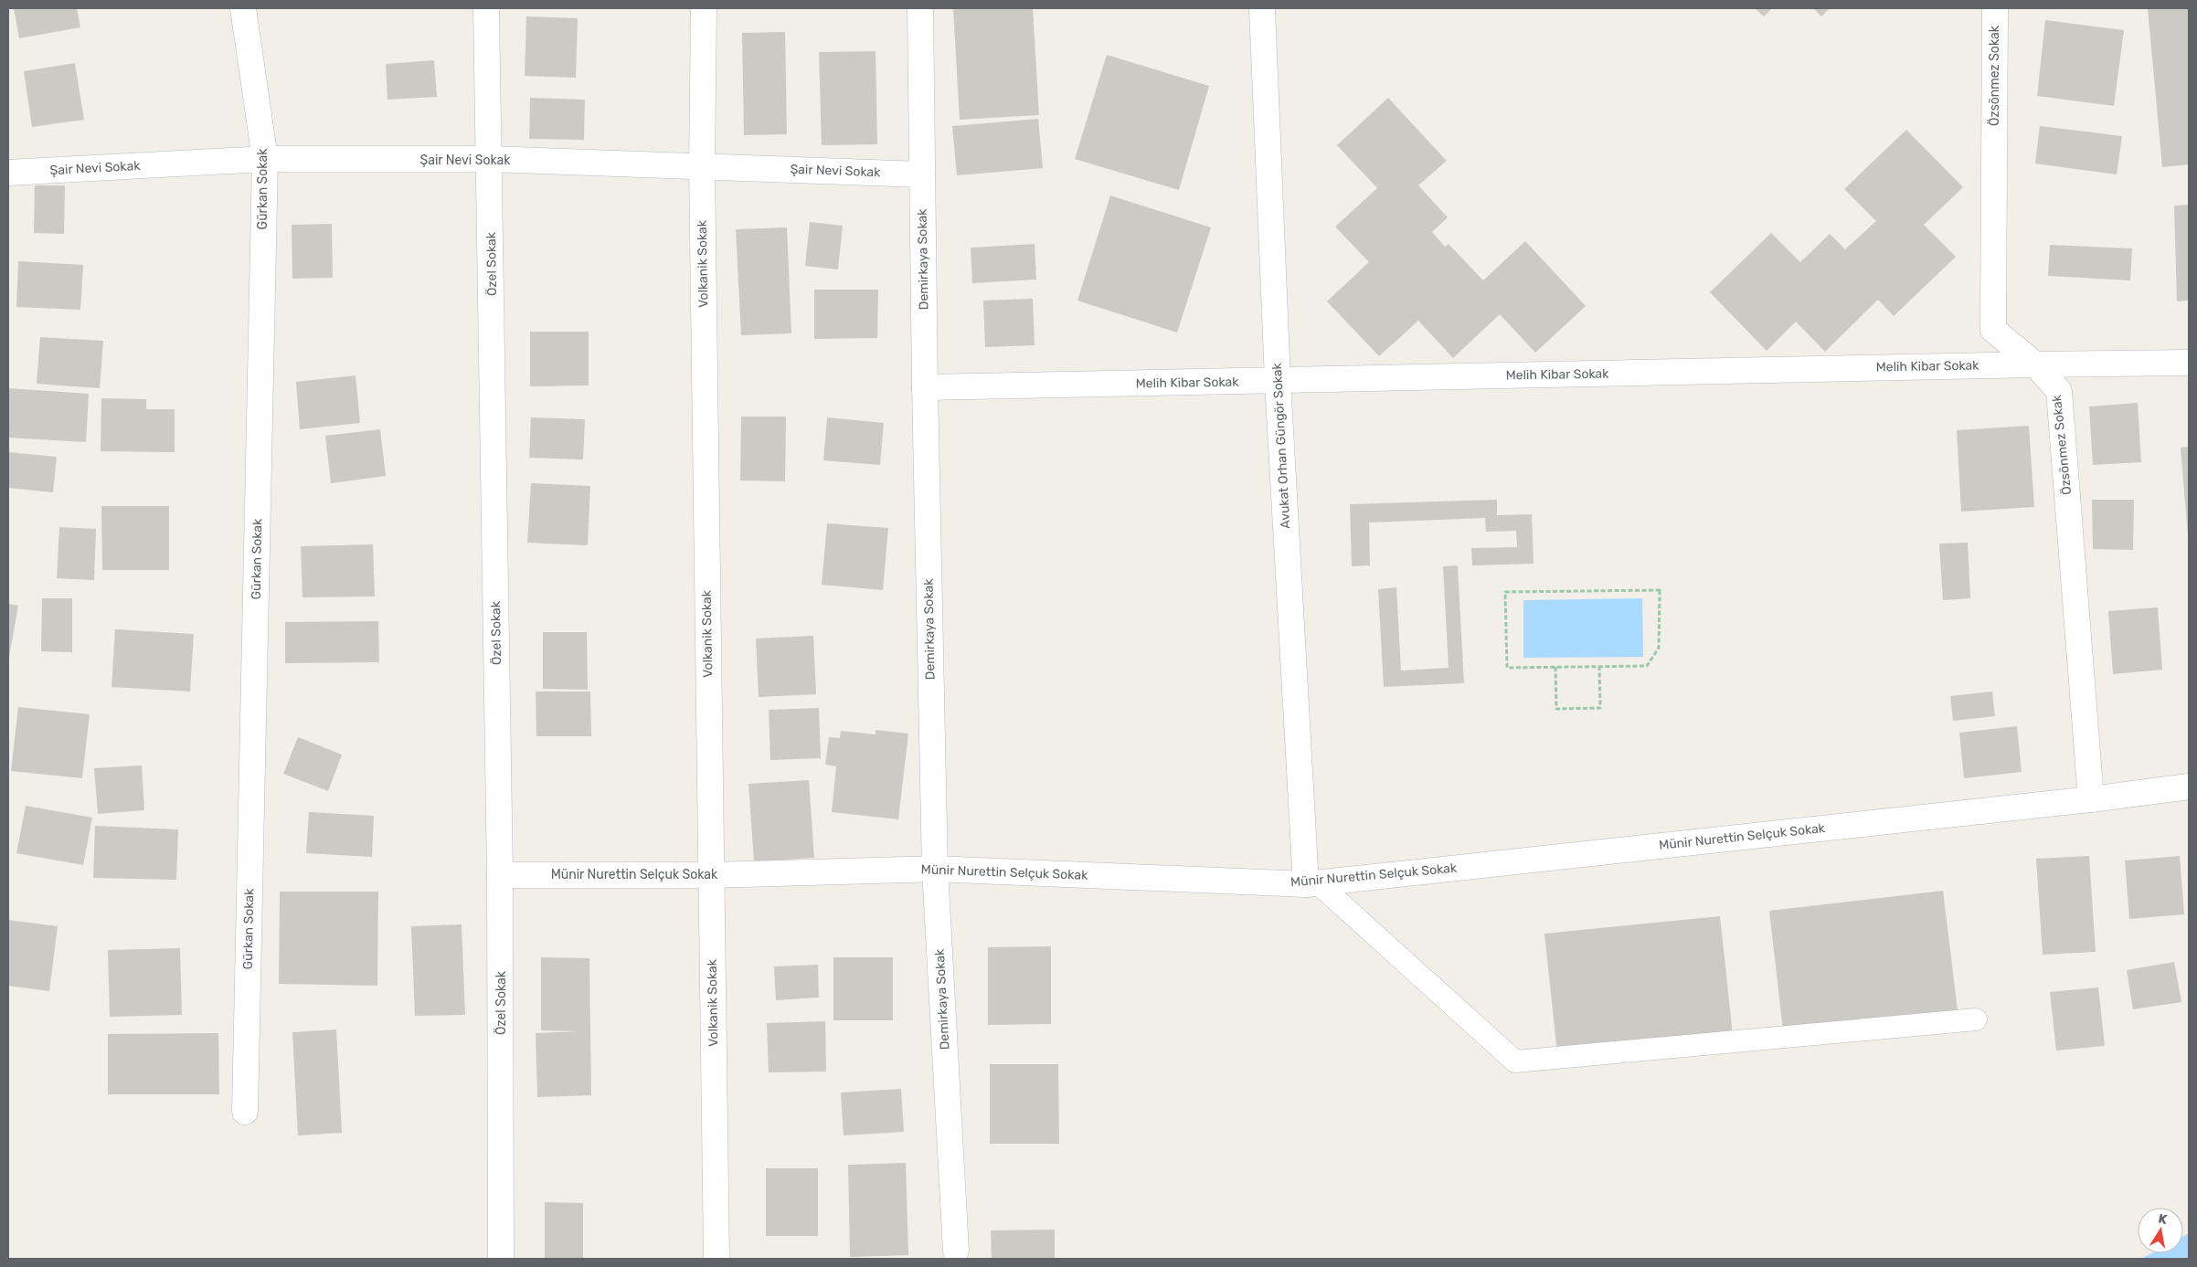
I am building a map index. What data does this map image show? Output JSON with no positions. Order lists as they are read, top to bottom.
{
  "streets": {
    "street": [
      "Özsönmez Sokak",
      "Şair Nevi Sokak",
      "Gürkan Sokak",
      "Demirkaya Sokak",
      "Özel Sokak",
      "Volkanik Sokak",
      "Melih Kibar Sokak",
      "Avukat Orhan Güngör Sokak",
      "Münir Nurettin Selçuk Sokak"
    ]
  },
  "crossings": [
    ["Özsönmez Sokak", "Melih Kibar Sokak"],
    ["Özsönmez Sokak", "Münir Nurettin Selçuk Sokak"],
    ["Şair Nevi Sokak", "Gürkan Sokak"],
    ["Şair Nevi Sokak", "Demirkaya Sokak"],
    ["Şair Nevi Sokak", "Özel Sokak"],
    ["Şair Nevi Sokak", "Volkanik Sokak"],
    ["Demirkaya Sokak", "Melih Kibar Sokak"],
    ["Demirkaya Sokak", "Münir Nurettin Selçuk Sokak"],
    ["Özel Sokak", "Münir Nurettin Selçuk Sokak"],
    ["Volkanik Sokak", "Münir Nurettin Selçuk Sokak"],
    ["Melih Kibar Sokak", "Avukat Orhan Güngör Sokak"],
    ["Avukat Orhan Güngör Sokak", "Münir Nurettin Selçuk Sokak"]
  ],
  "north": "top"
}
